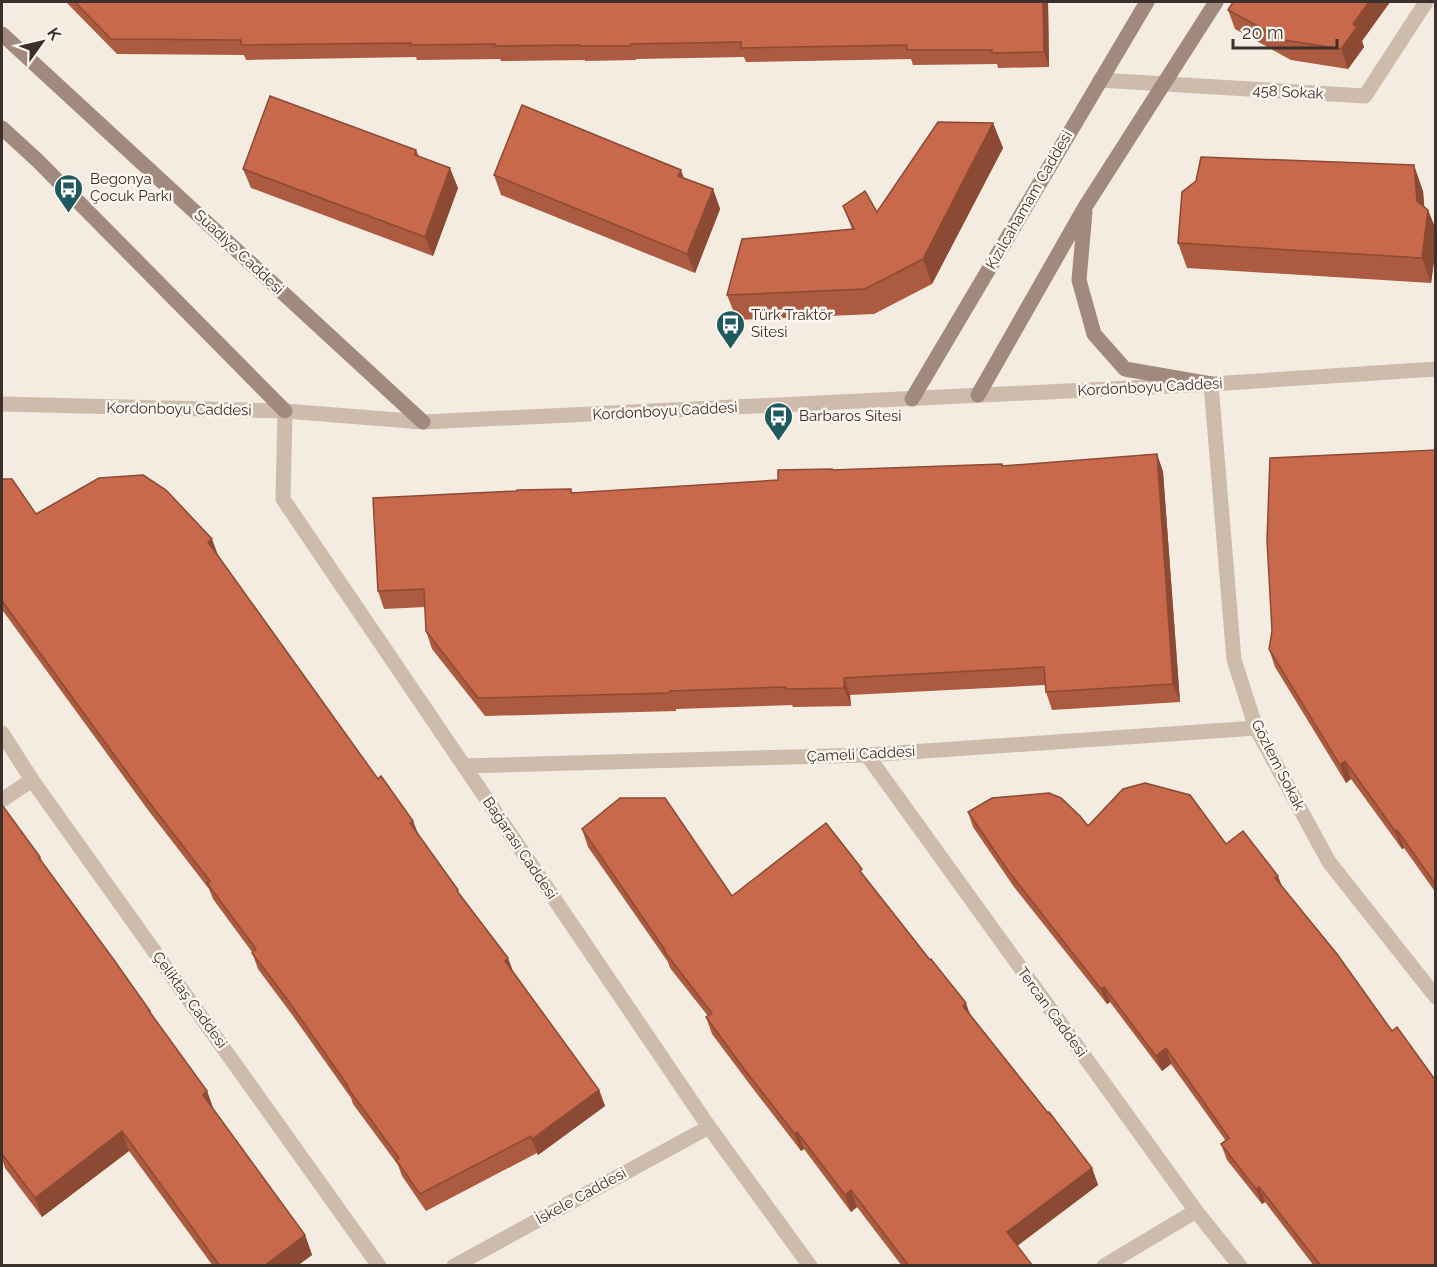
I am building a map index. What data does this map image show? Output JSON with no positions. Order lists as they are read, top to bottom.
{
  "streets": {
    "main road": ["Kızılcahamam Caddesi", "Suadiye Caddesi"],
    "street": [
      "458 Sokak",
      "Kordonboyu Caddesi",
      "Çameli Caddesi",
      "Gözlem Sokak",
      "Bağarası Caddesi",
      "Çeliktaş Caddesi",
      "Tercan Caddesi",
      "İskele Caddesi"
    ]
  },
  "crossings": [
    ["458 Sokak", "Kızılcahamam Caddesi"],
    ["Kızılcahamam Caddesi", "Kordonboyu Caddesi"],
    ["Suadiye Caddesi", "Kordonboyu Caddesi"],
    ["Kordonboyu Caddesi", "Gözlem Sokak"],
    ["Kordonboyu Caddesi", "Bağarası Caddesi"],
    ["Çameli Caddesi", "Gözlem Sokak"],
    ["Çameli Caddesi", "Bağarası Caddesi"],
    ["Çameli Caddesi", "Tercan Caddesi"],
    ["Bağarası Caddesi", "İskele Caddesi"]
  ],
  "places": {
    "bus stop": ["Begonya Çocuk Parkı", "Türk Traktör Sitesi", "Barbaros Sitesi"]
  },
  "scale_bar": "20 m",
  "north": "top right"
}
